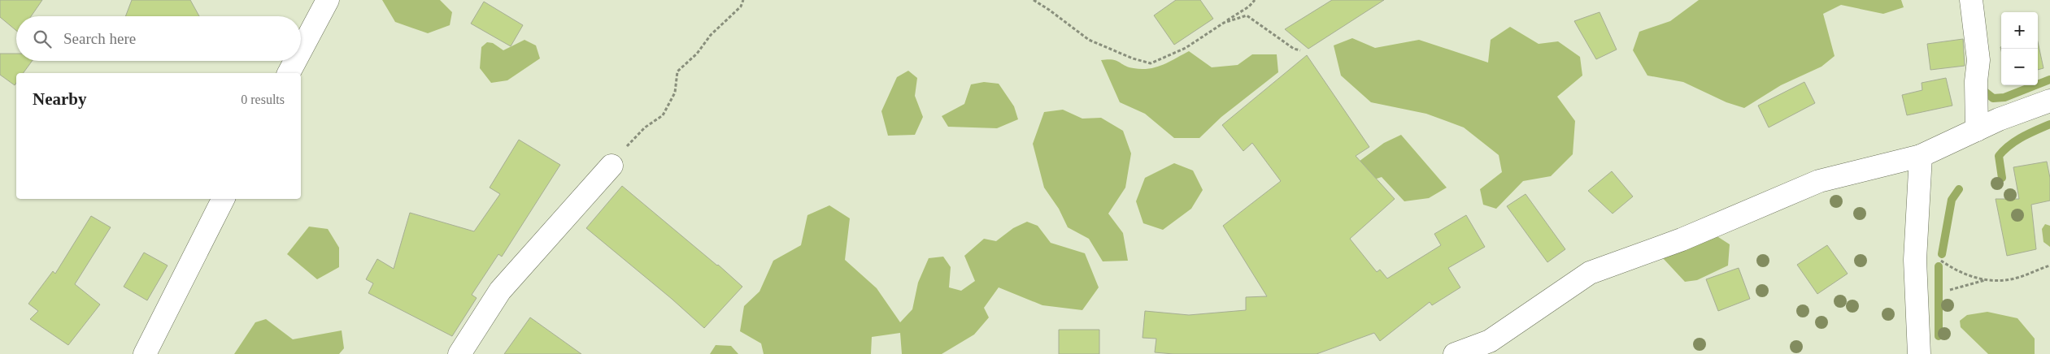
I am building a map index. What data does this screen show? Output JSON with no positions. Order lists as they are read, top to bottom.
{
  "page": {
    "map_buttons": ["+", "−"],
    "search": "Search here",
    "heading": ["Nearby", "0 results"]
  }
}
